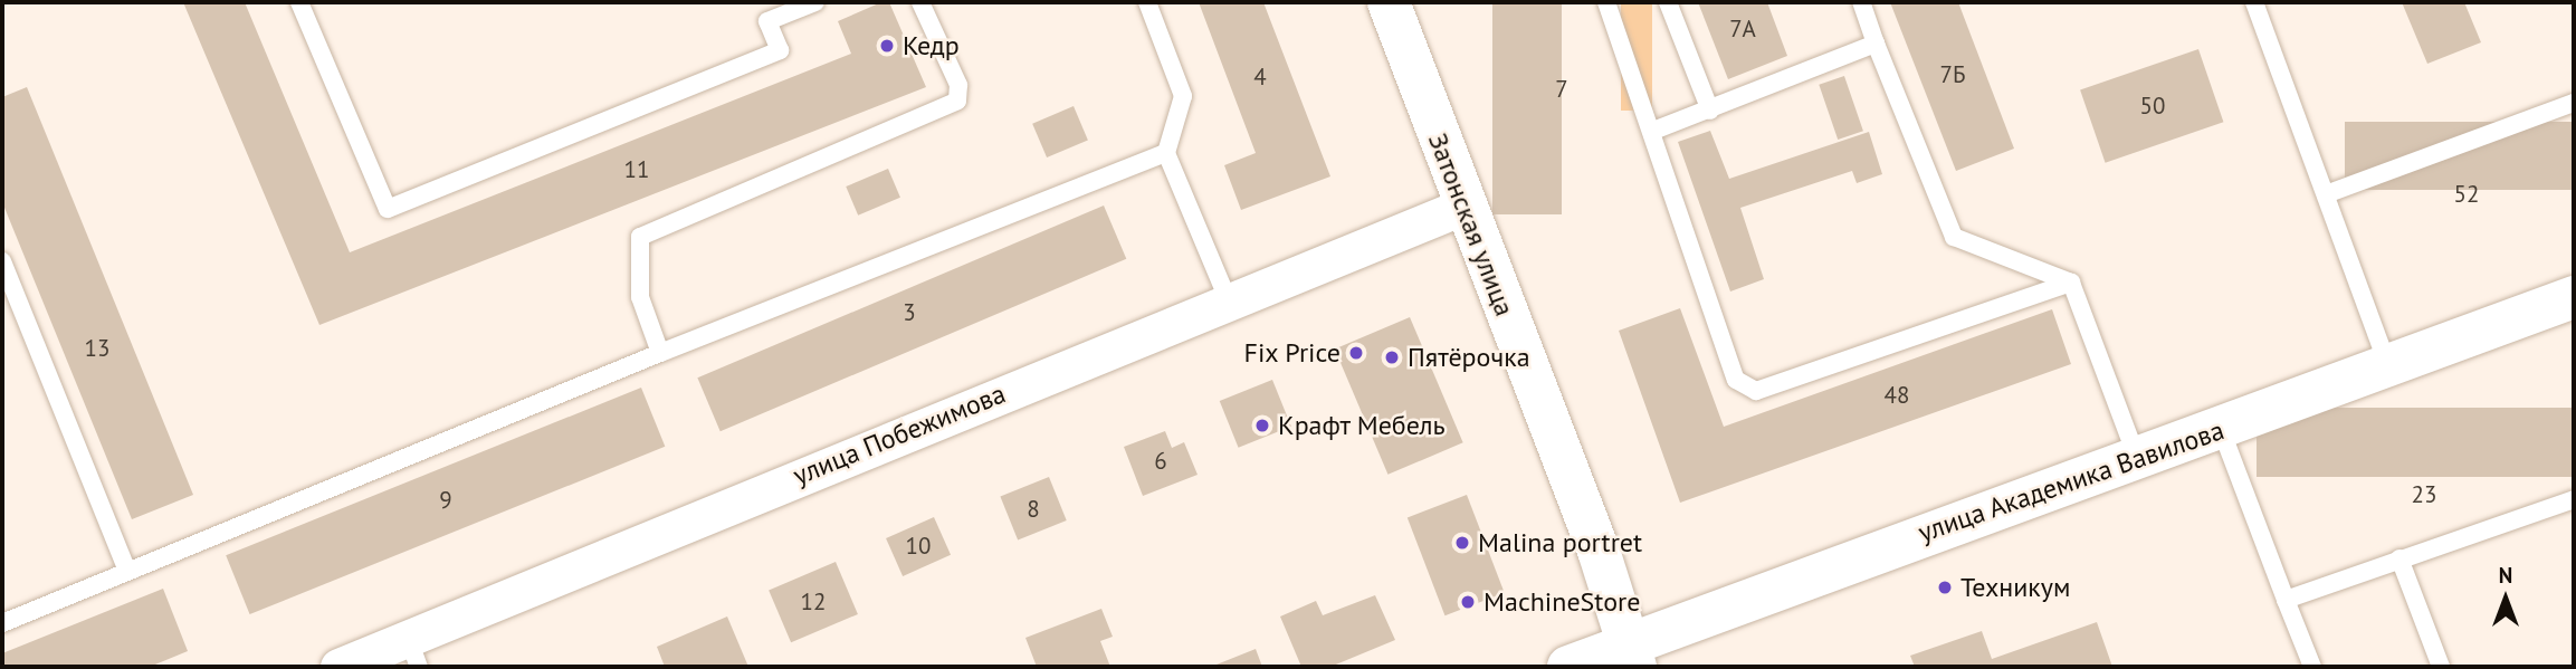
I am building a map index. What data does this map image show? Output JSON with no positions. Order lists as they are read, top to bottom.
{
  "streets": {
    "street": ["Затонская улица", "улица Побежимова", "улица Академика Вавилова"]
  },
  "crossings": [
    ["Затонская улица", "улица Побежимова"],
    ["Затонская улица", "улица Академика Вавилова"]
  ],
  "places": [
    "Кедр",
    "Fix Price",
    "Пятёрочка",
    "Крафт Мебель",
    "Malina portret",
    "Техникум",
    "MachineStore"
  ],
  "house_numbers": [
    "7А",
    "7Б",
    "4",
    "7",
    "50",
    "11",
    "52",
    "3",
    "13",
    "48",
    "6",
    "23",
    "9",
    "8",
    "10",
    "12"
  ],
  "north": "top"
}
